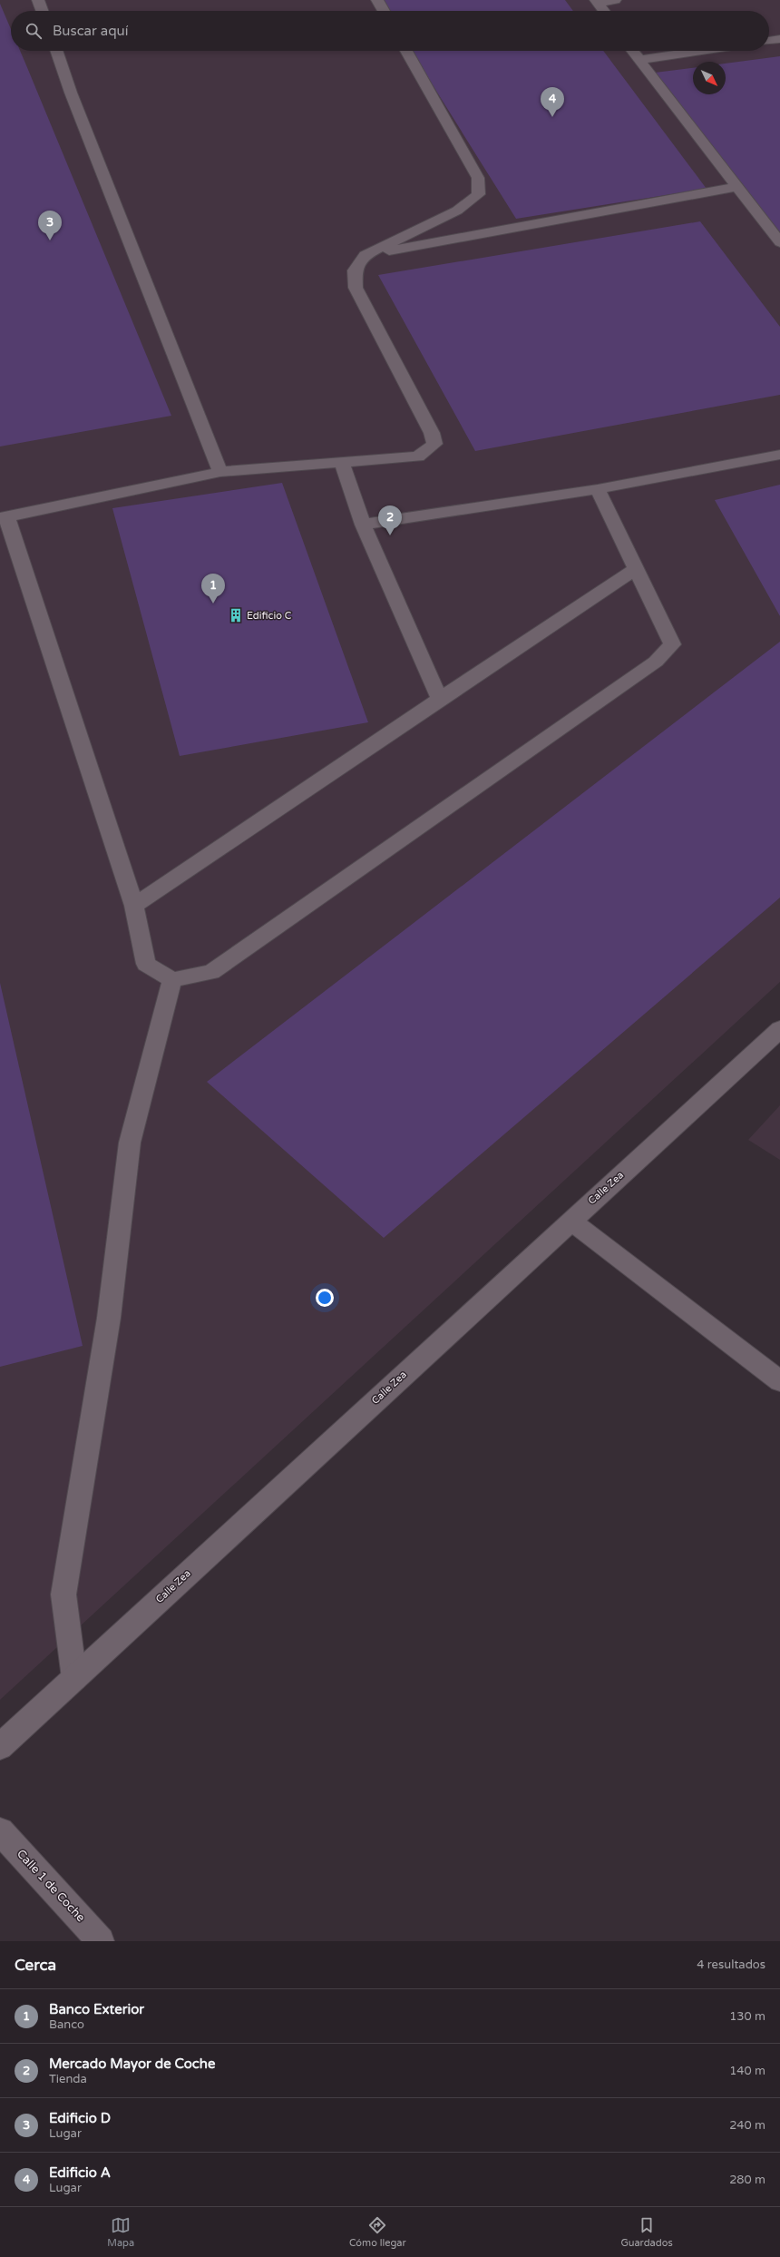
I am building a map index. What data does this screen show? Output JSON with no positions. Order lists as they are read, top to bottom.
{
  "streets": {
    "street": ["Calle Zea", "Calle 1 de Coche"]
  },
  "places": {
    "building": ["Edificio C"]
  },
  "north": "bottom right",
  "page": {
    "search": "Buscar aquí",
    "pins": [
      "4",
      "3",
      "2",
      "1"
    ],
    "heading": ["Cerca", "4 resultados"],
    "list": [
      {
        "mark": "1",
        "name": "Banco Exterior",
        "note": "Banco",
        "value": "130 m"
      },
      {
        "mark": "2",
        "name": "Mercado Mayor de Coche",
        "note": "Tienda",
        "value": "140 m"
      },
      {
        "mark": "3",
        "name": "Edificio D",
        "note": "Lugar",
        "value": "240 m"
      },
      {
        "mark": "4",
        "name": "Edificio A",
        "note": "Lugar",
        "value": "280 m"
      }
    ],
    "nav": ["Mapa", "Cómo llegar", "Guardados"]
  }
}
